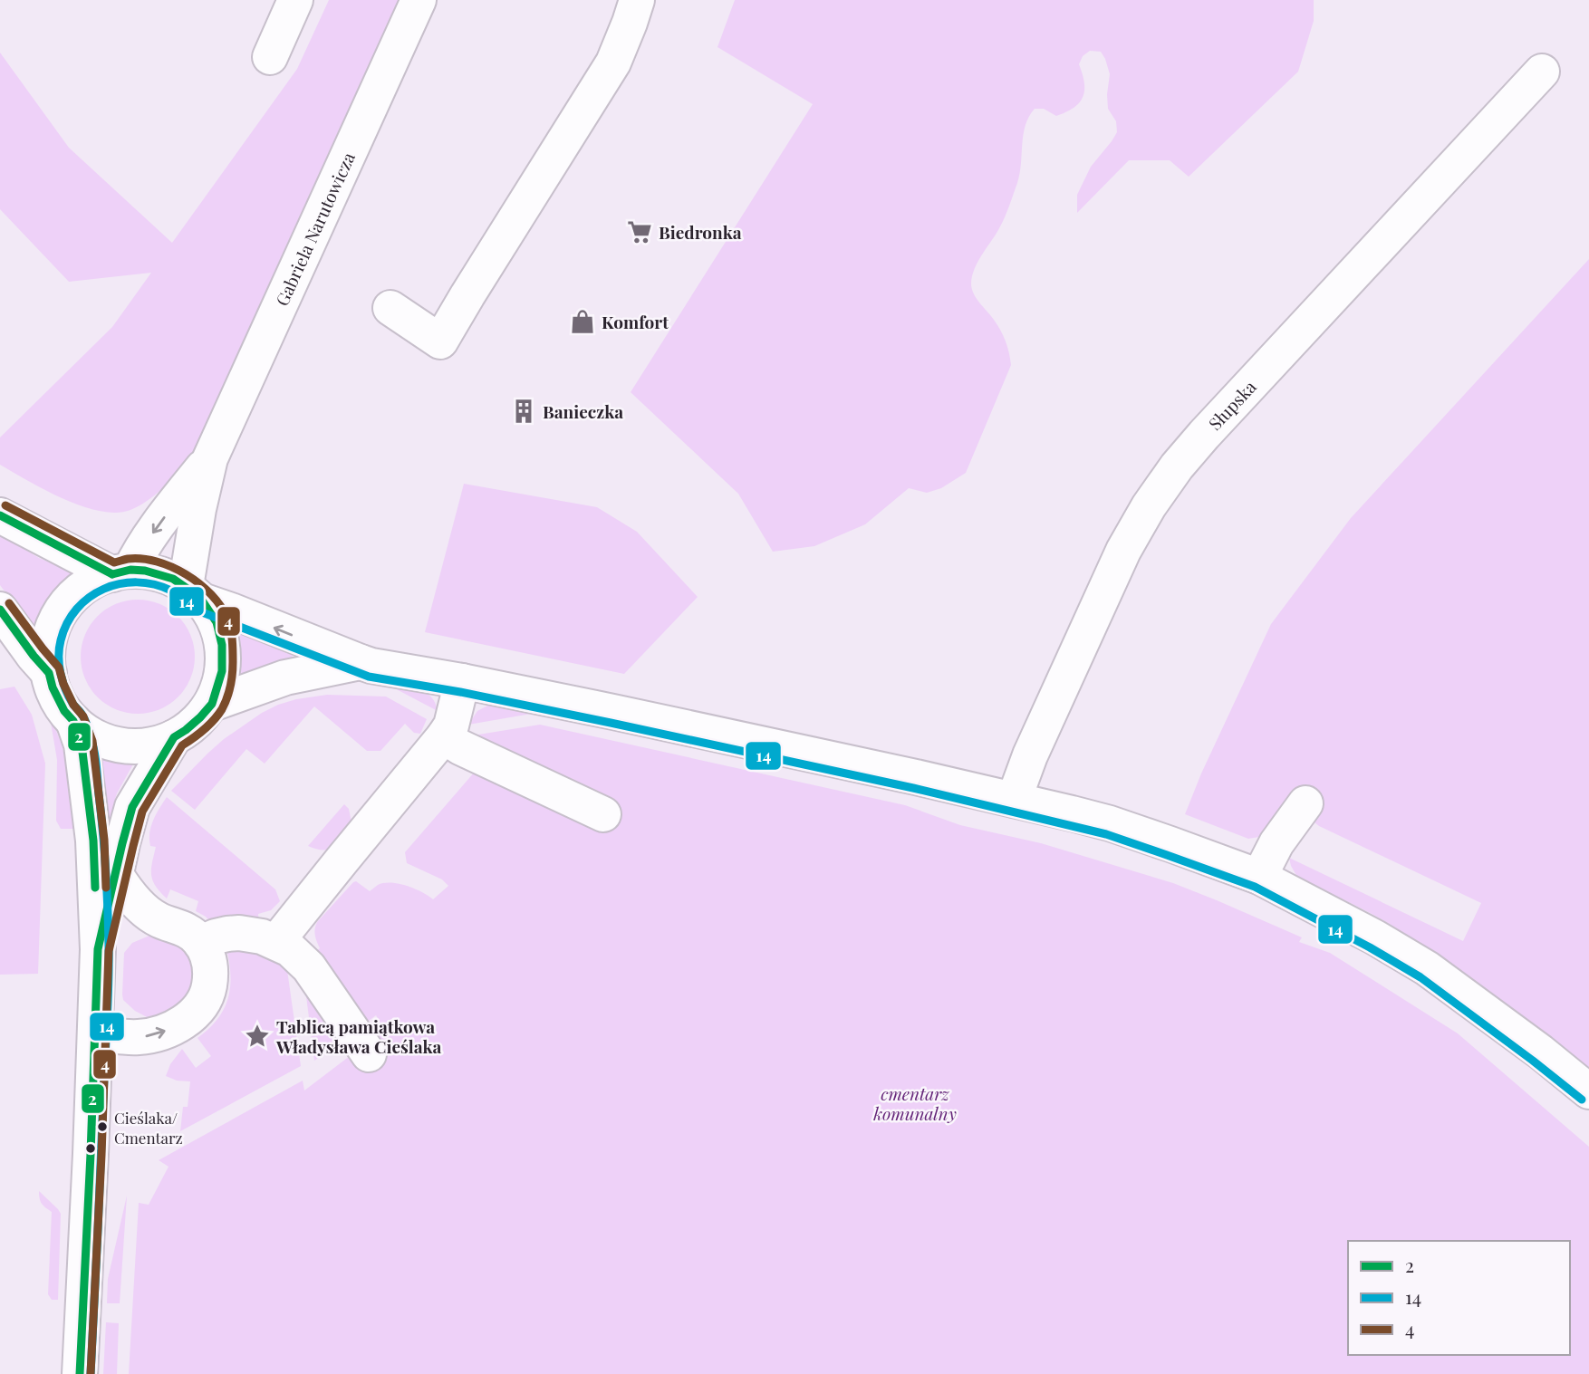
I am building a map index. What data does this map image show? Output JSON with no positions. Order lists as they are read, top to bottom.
{
  "streets": {
    "main road": ["Gabriela Narutowicza", "Słupska"]
  },
  "parks": ["cmentarz komunalny"],
  "places": {
    "supermarket": ["Biedronka"],
    "shop": ["Komfort"],
    "building": ["Banieczka"],
    "place": ["Tablicą pamiątkowa Władysława Cieślaka"],
    "other": ["Cieślaka/ Cmentarz"]
  },
  "lines": ["transit line 4", "transit line 2", "transit line 14"],
  "legend": ["2", "14", "4"]
}
